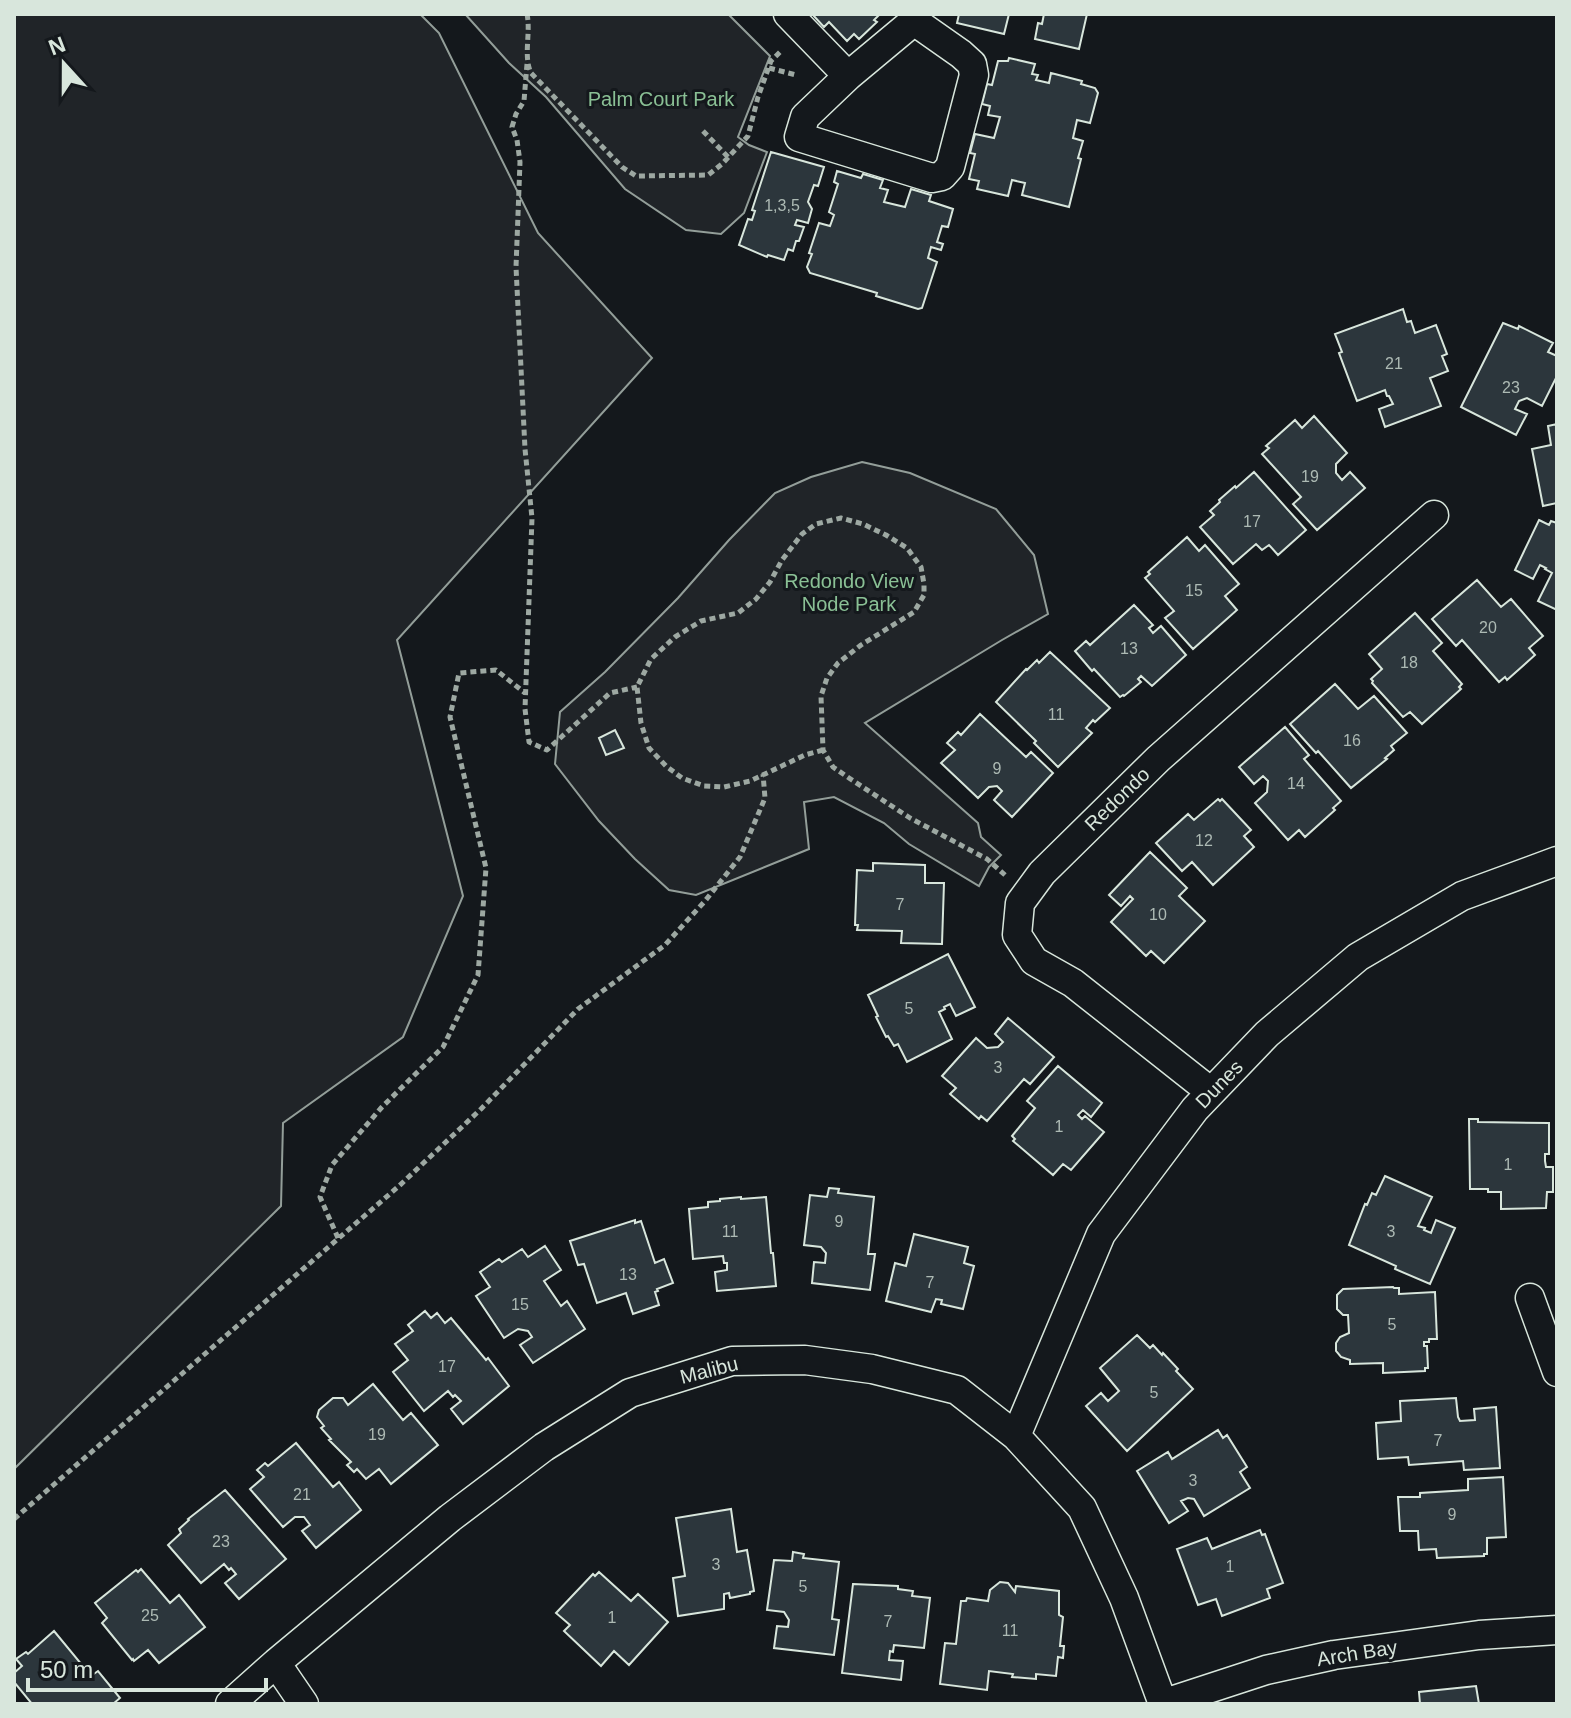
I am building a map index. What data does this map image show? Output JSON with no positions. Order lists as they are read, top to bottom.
{
  "streets": {
    "street": [
      "Redondo",
      "Dunes",
      "Malibu",
      "Arch Bay"
    ]
  },
  "crossings": [
    ["Redondo", "Dunes"],
    ["Dunes", "Malibu"],
    ["Malibu", "Arch Bay"]
  ],
  "parks": ["Palm Court Park", "Redondo View Node Park"],
  "house_numbers": [
    "1,3,5",
    "21",
    "23",
    "19",
    "17",
    "15",
    "20",
    "13",
    "18",
    "11",
    "16",
    "9",
    "14",
    "12",
    "7",
    "10",
    "5",
    "3",
    "1",
    "1",
    "9",
    "11",
    "3",
    "13",
    "7",
    "15",
    "5",
    "17",
    "5",
    "19",
    "7",
    "3",
    "21",
    "9",
    "23",
    "3",
    "1",
    "5",
    "25",
    "1",
    "7",
    "11"
  ],
  "scale_bar": "50 m",
  "north": "top"
}
